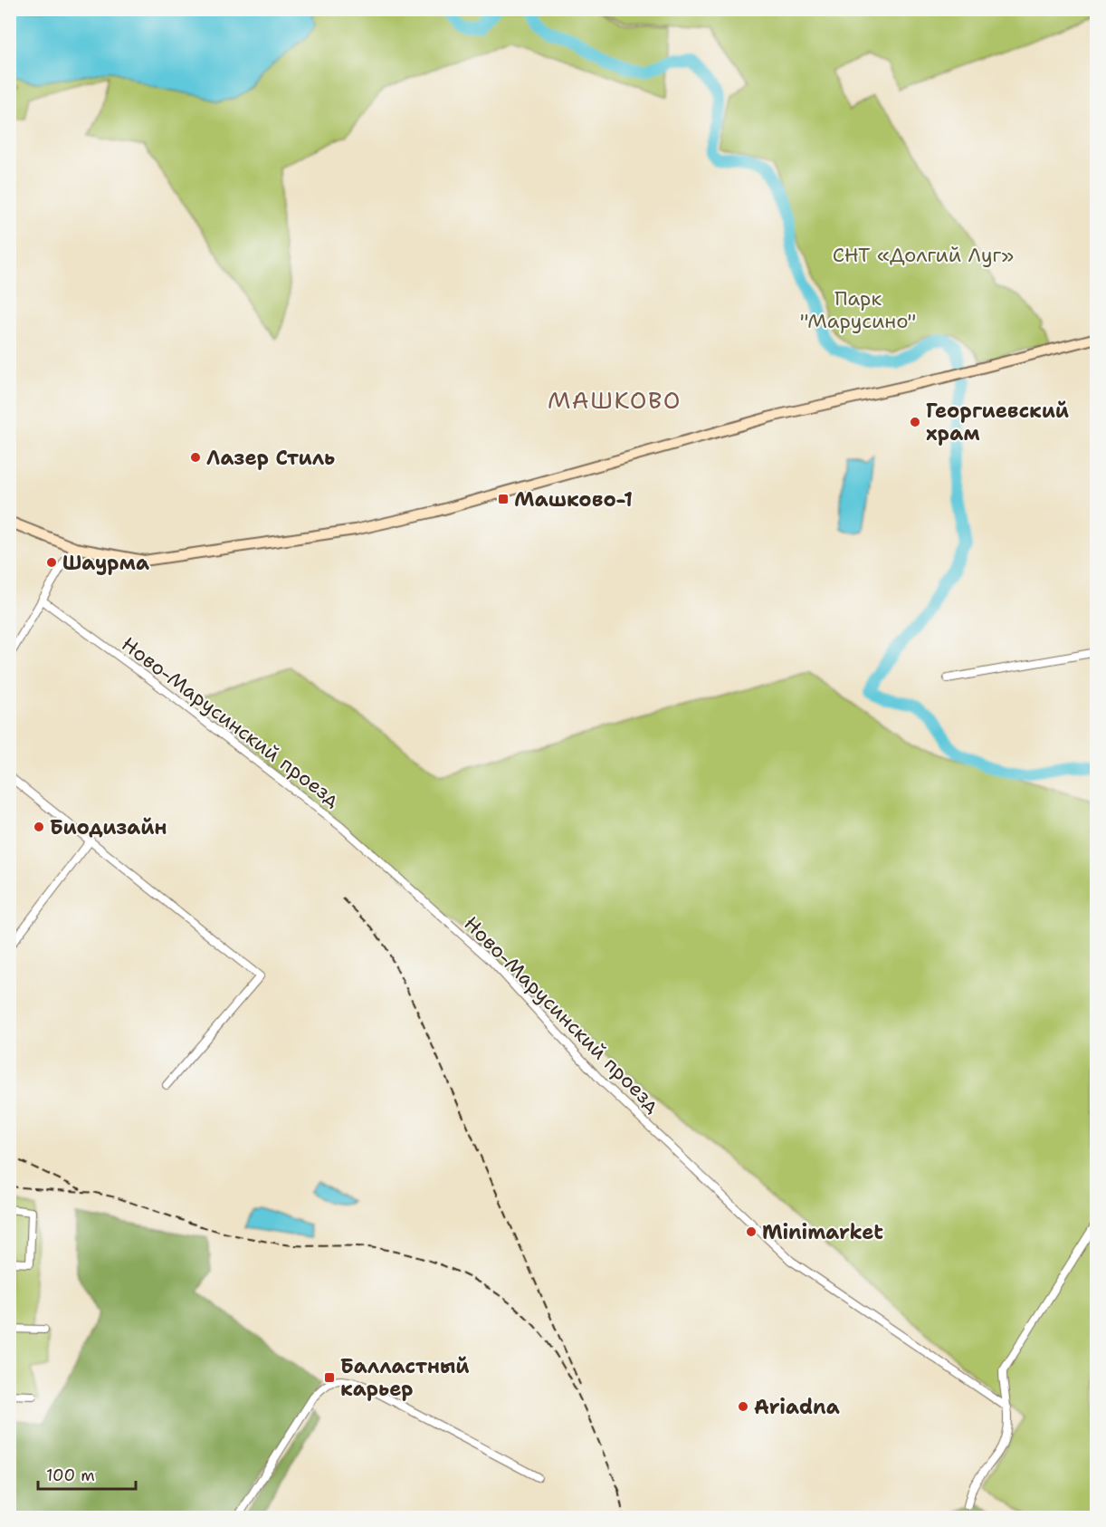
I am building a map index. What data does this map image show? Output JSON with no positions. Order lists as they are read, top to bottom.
{
  "streets": {
    "street": ["Ново-Марусинский проезд"]
  },
  "districts": ["МАШКОВО"],
  "parks": ["СНТ «Долгий Луг»", "Парк \"Марусино\""],
  "places": {
    "other": [
      "Георгиевский храм",
      "Лазер Стиль",
      "Шаурма",
      "Биодизайн",
      "Minimarket",
      "Ariadna"
    ],
    "transit": ["Машково-1", "Балластный карьер"]
  },
  "scale_bar": "100 m"
}
